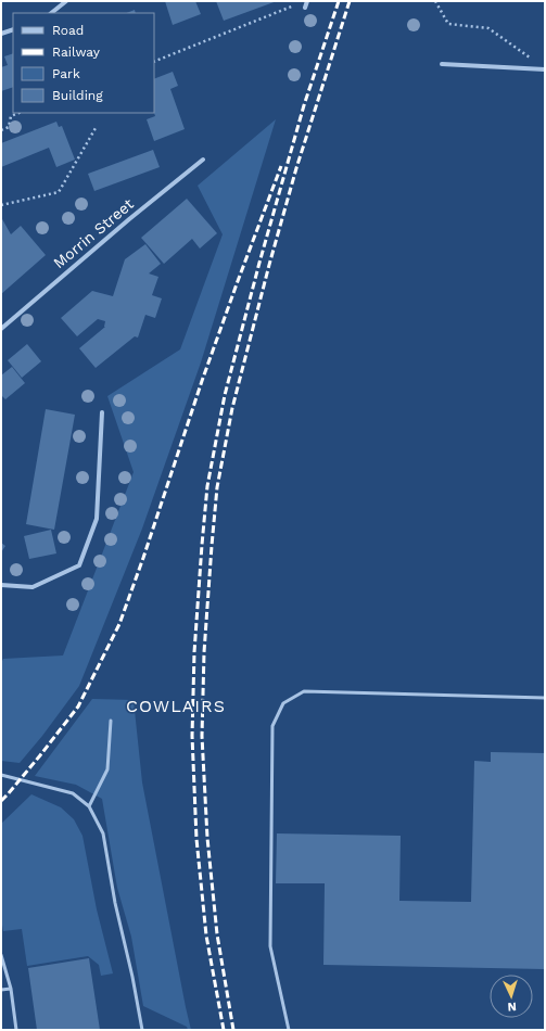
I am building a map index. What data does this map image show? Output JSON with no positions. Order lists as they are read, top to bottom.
{
  "streets": {
    "street": ["Morrin Street"]
  },
  "districts": ["COWLAIRS"],
  "legend": [
    "Road",
    "Railway",
    "Park",
    "Building"
  ],
  "north": "bottom"
}
